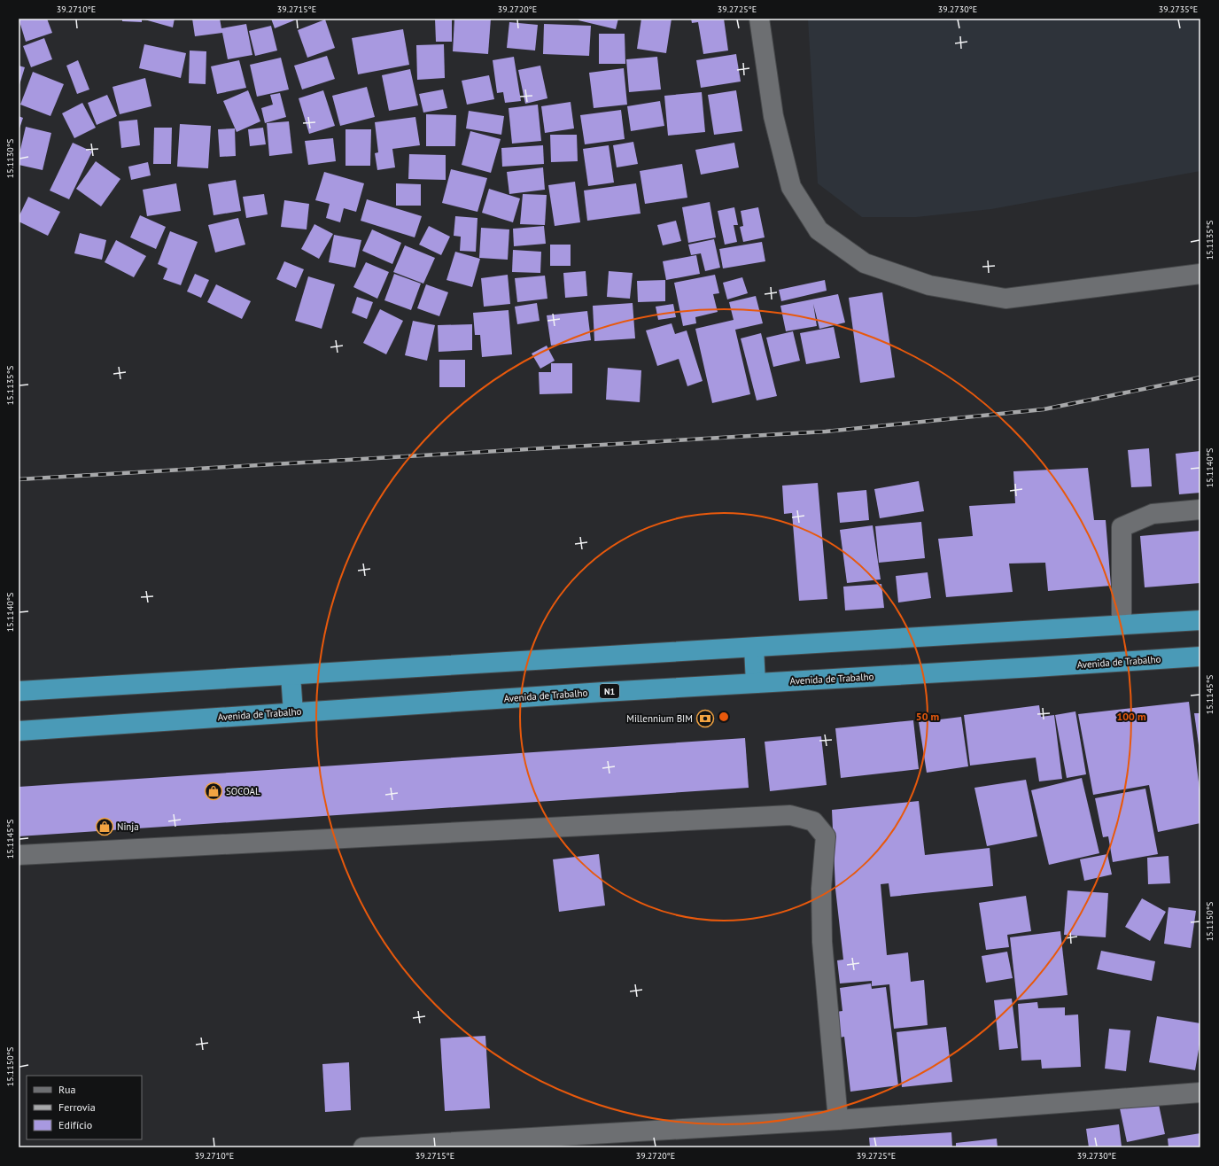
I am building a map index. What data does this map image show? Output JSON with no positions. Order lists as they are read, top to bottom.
{
  "streets": {
    "highway": ["Avenida de Trabalho", "N1"]
  },
  "places": {
    "bank": ["Millennium BIM"],
    "shop": ["SOCOAL", "Ninja"]
  },
  "legend": ["Rua", "Ferrovia", "Edifício"],
  "coordinates": [
    "39.2710°E",
    "39.2715°E",
    "39.2720°E",
    "39.2725°E",
    "39.2730°E",
    "39.2735°E",
    "15.1130°S",
    "15.1135°S",
    "15.1140°S",
    "15.1145°S",
    "15.1150°S"
  ],
  "rings": ["50 m", "100 m"]
}
